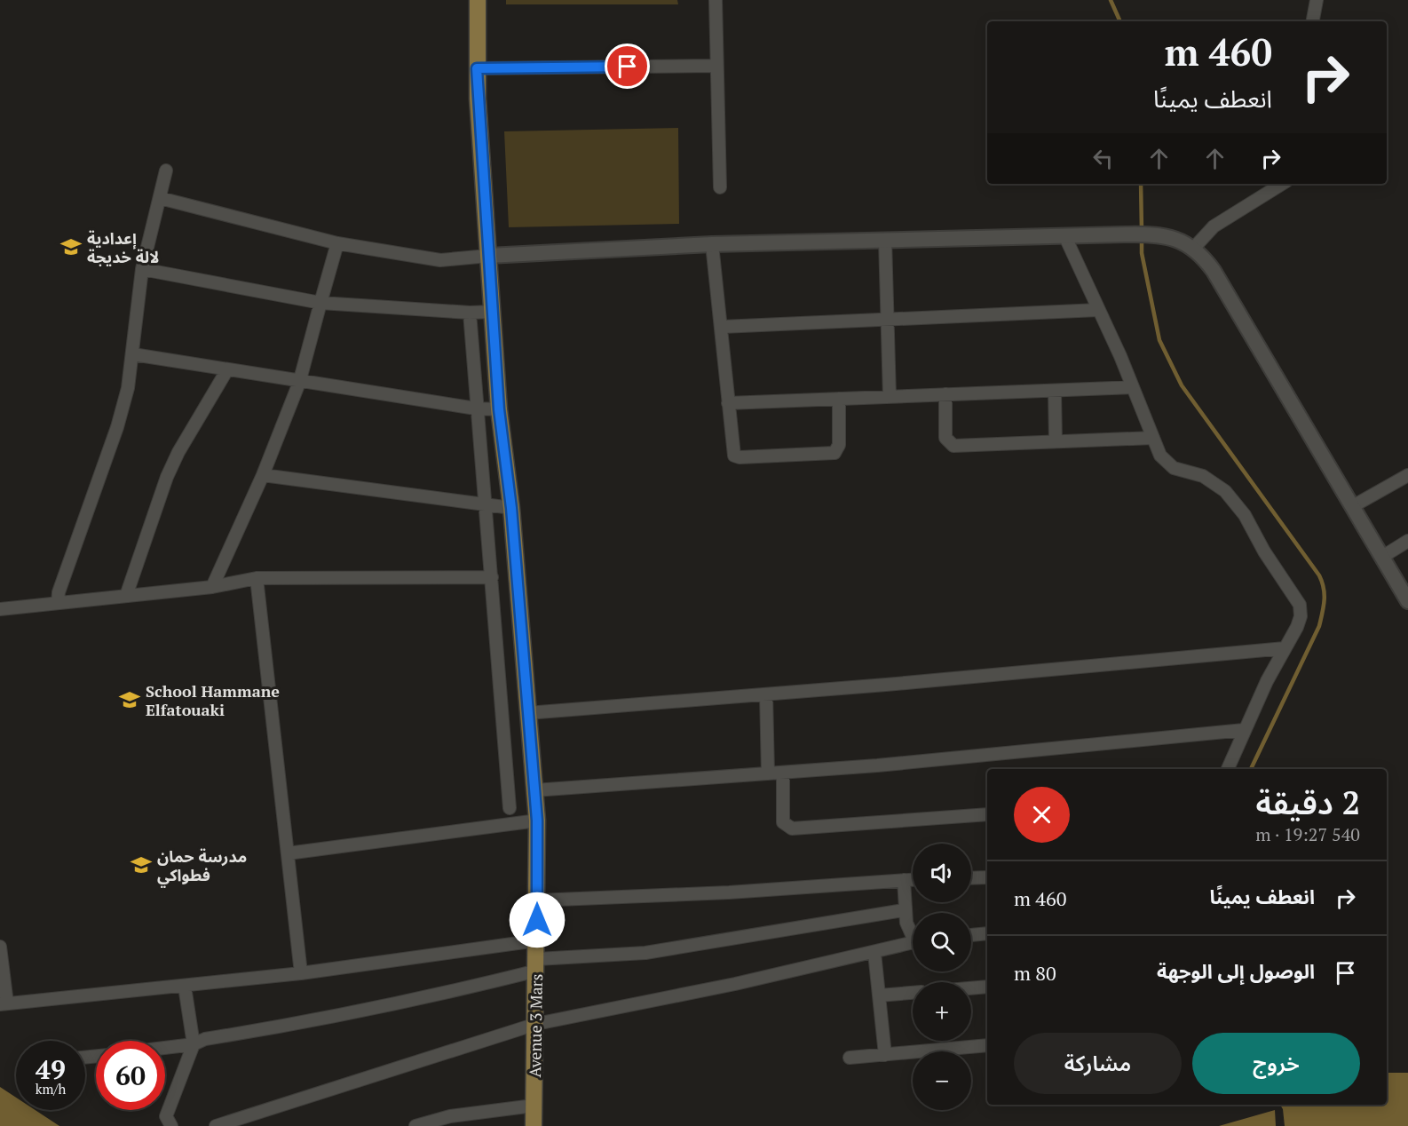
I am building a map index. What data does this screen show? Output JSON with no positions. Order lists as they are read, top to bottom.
{
  "streets": {
    "main road": ["Avenue 3 Mars"]
  },
  "places": {
    "school or university": ["إعدادية لالة خديجة", "School Hammane Elfatouaki", "مدرسة حمان فطواكي"]
  },
  "page": {
    "turn": ["460 m", "انعطف يمينًا"],
    "heading": ["2 دقيقة", "540 m · 19:27"],
    "map_buttons": ["+", "−"],
    "list": [
      {
        "name": "انعطف يمينًا",
        "value": "460 m"
      },
      {
        "name": "الوصول إلى الوجهة",
        "value": "80 m"
      }
    ],
    "buttons": ["خروج", "مشاركة"],
    "speed": "49 km/h",
    "limit": "60"
  }
}
